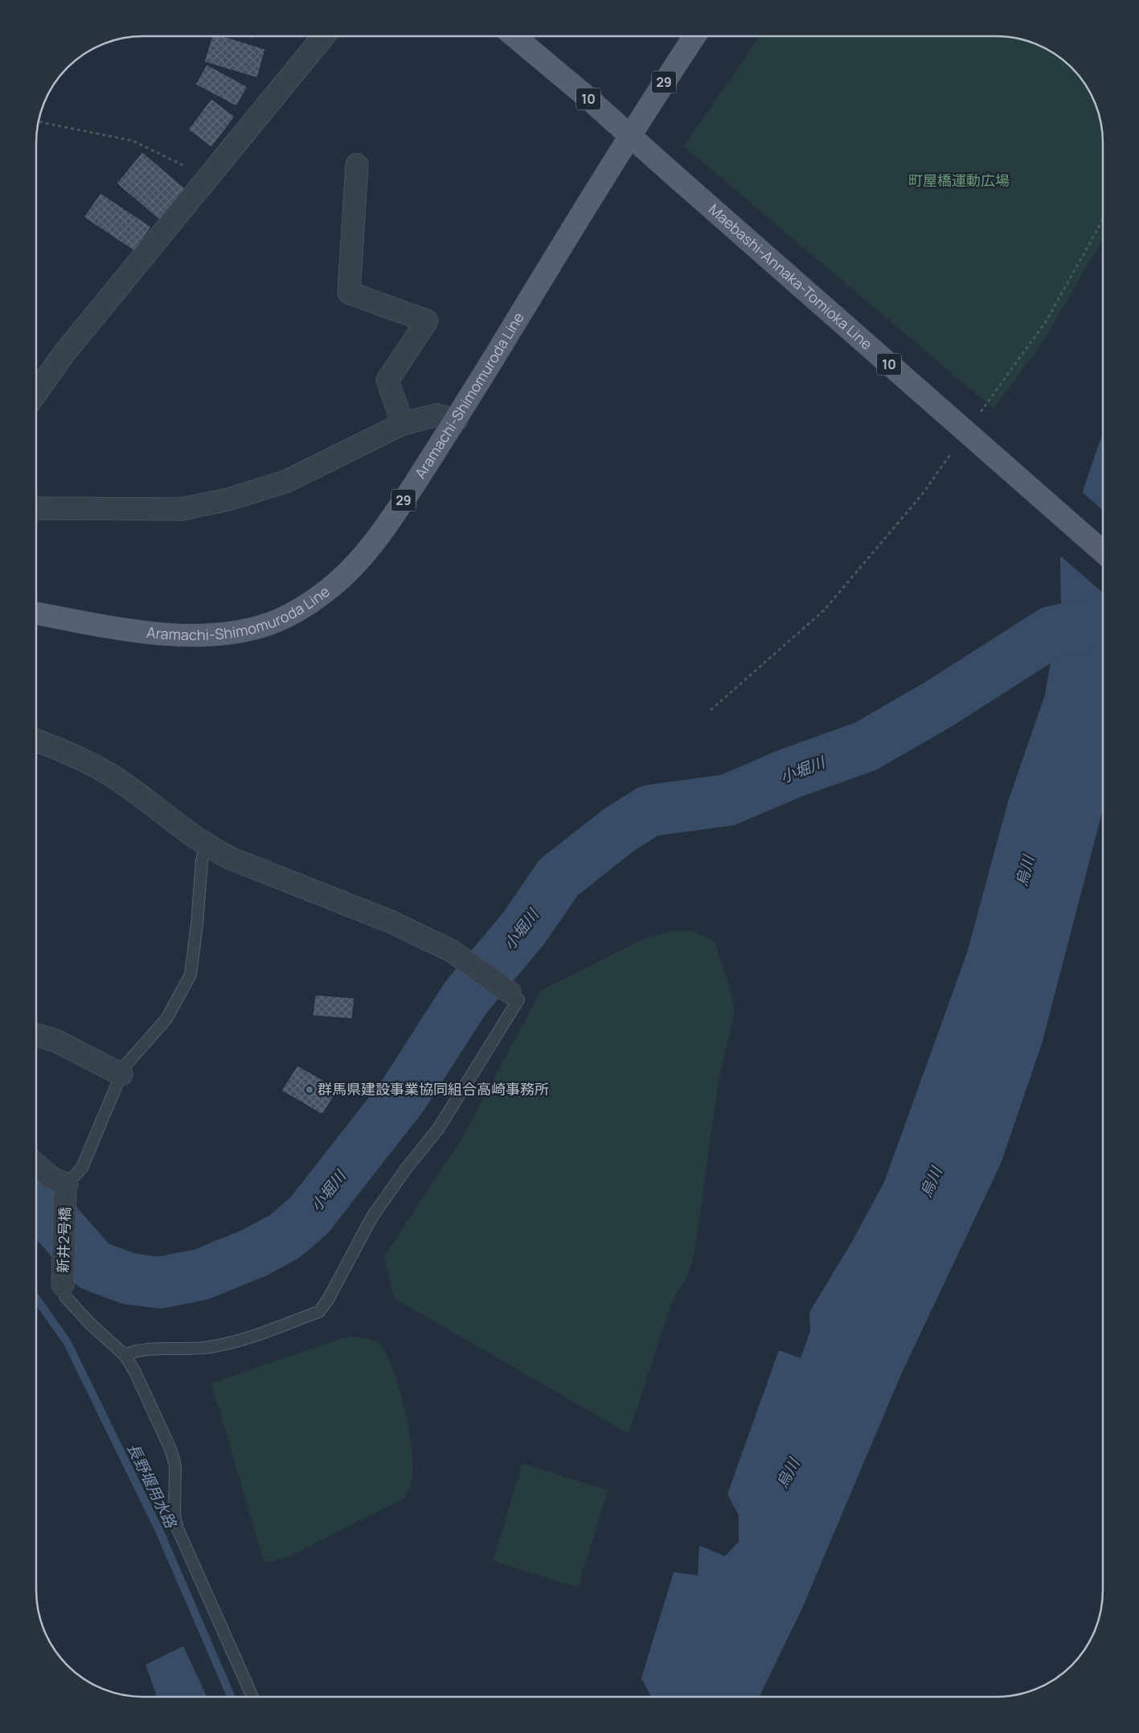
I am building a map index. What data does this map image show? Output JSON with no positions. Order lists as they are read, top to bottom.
{
  "streets": {
    "main road": [
      "29",
      "10",
      "Maebashi-Annaka-Tomioka Line",
      "Aramachi-Shimomuroda Line"
    ],
    "street": ["新井2号橋"]
  },
  "crossings": [
    ["Maebashi-Annaka-Tomioka Line", "Aramachi-Shimomuroda Line"]
  ],
  "water": ["小堀川", "烏川", "長野堰用水路"],
  "parks": ["町屋橋運動広場"],
  "places": ["群馬県建設事業協同組合高崎事務所"]
}
